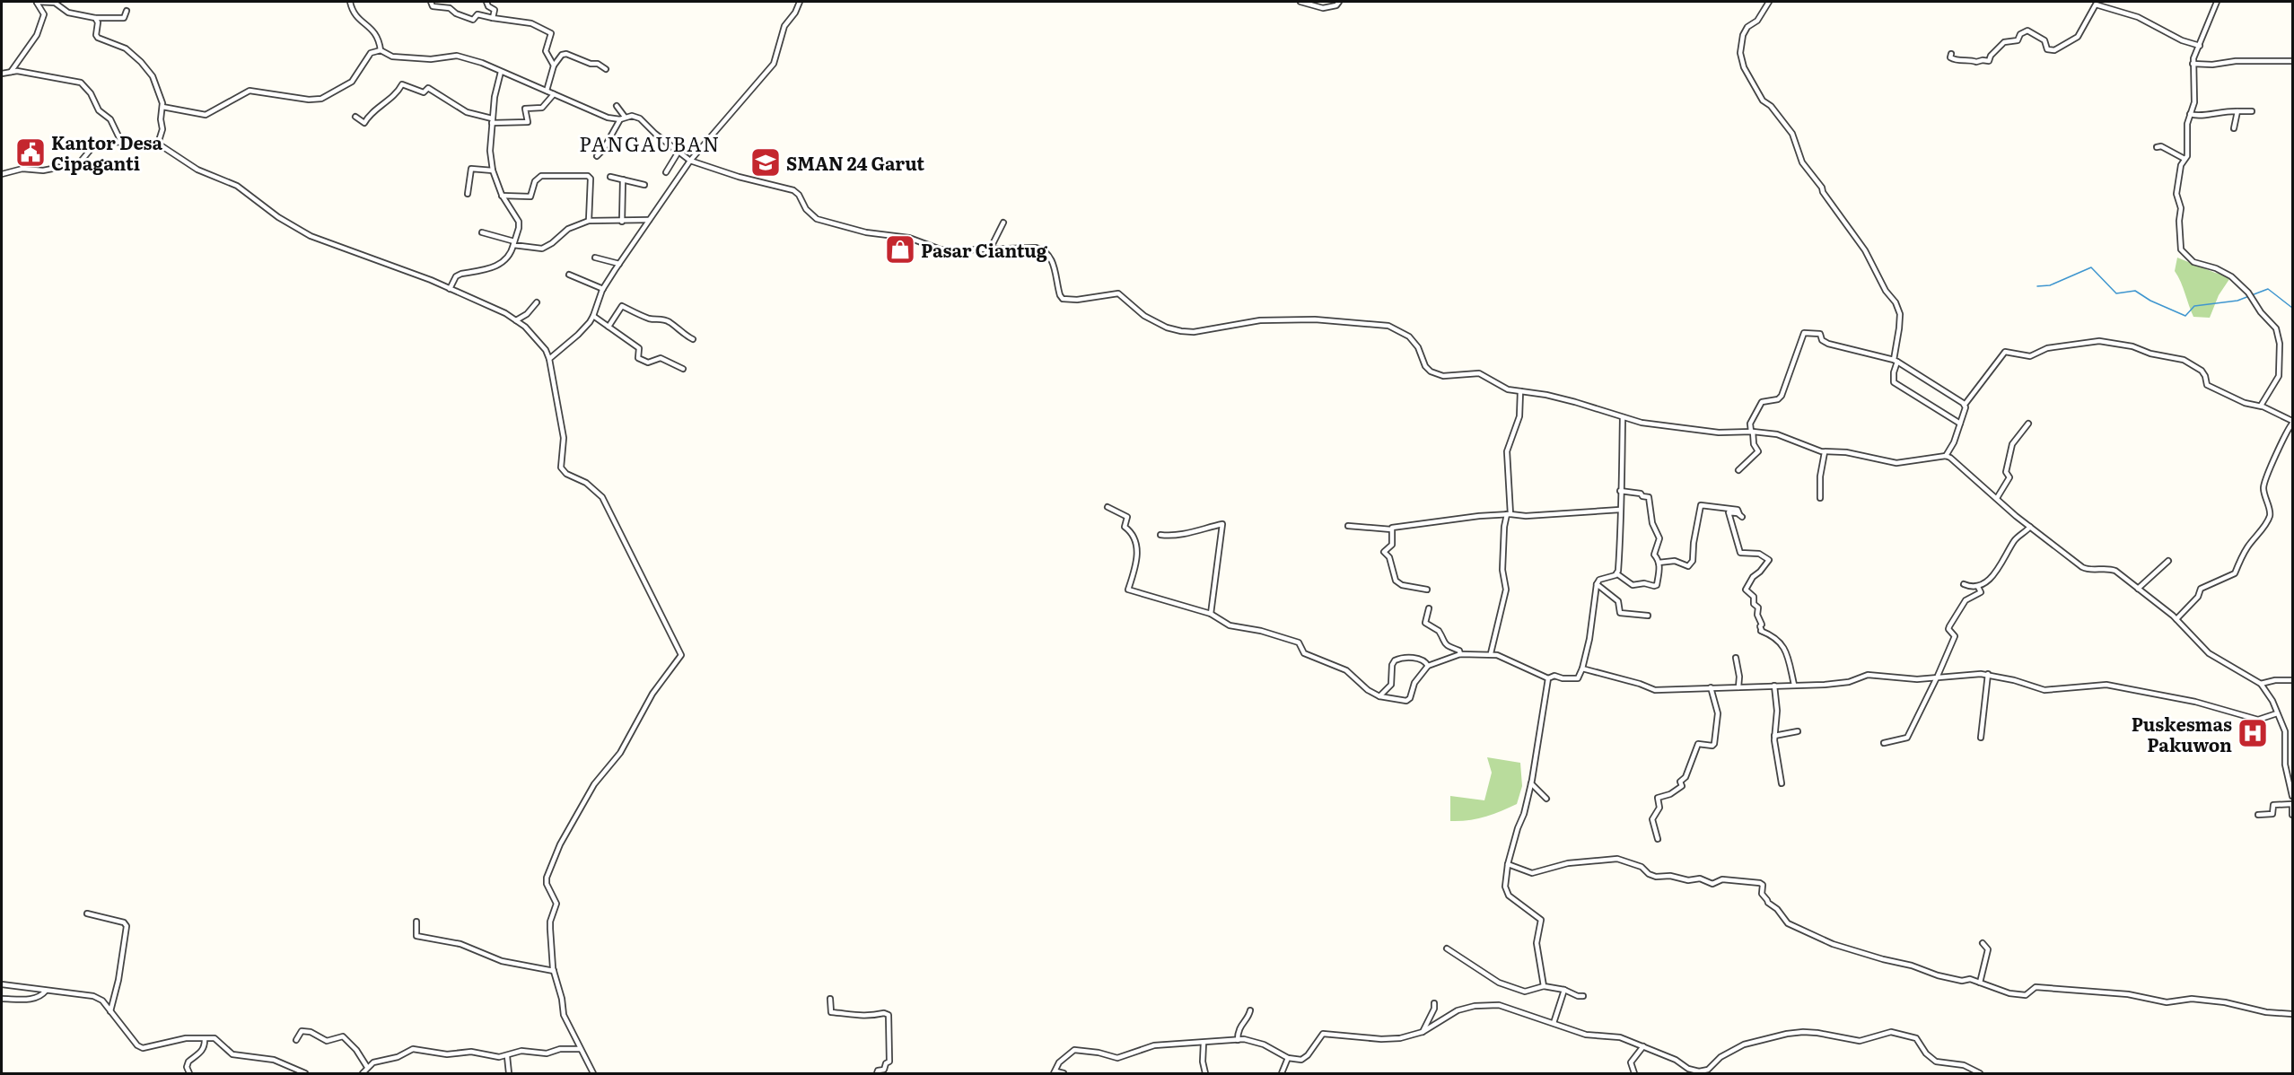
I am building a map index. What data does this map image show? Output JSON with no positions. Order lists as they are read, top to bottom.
{
  "districts": ["PANGAUBAN"],
  "places": {
    "public building": ["Kantor Desa Cipaganti"],
    "school or university": ["SMAN 24 Garut"],
    "shop": ["Pasar Ciantug"],
    "hospital": ["Puskesmas Pakuwon"]
  }
}
